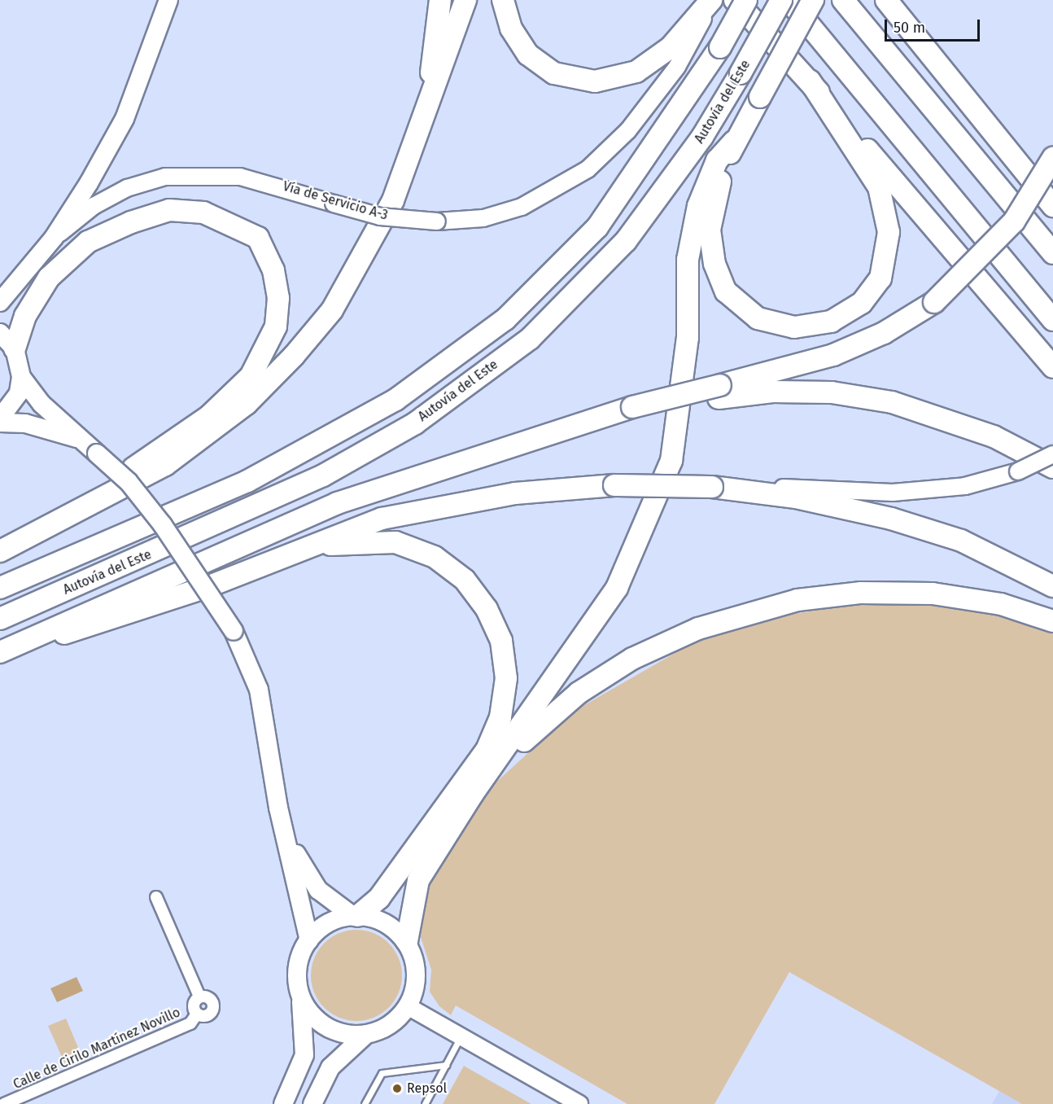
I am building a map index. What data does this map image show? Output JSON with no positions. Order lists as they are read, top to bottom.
{
  "streets": {
    "highway": ["Autovía del Este"],
    "main road": ["Vía de Servicio A-3"],
    "street": ["Calle de Cirilo Martínez Novillo"]
  },
  "places": ["Repsol"],
  "scale_bar": "50 m"
}
